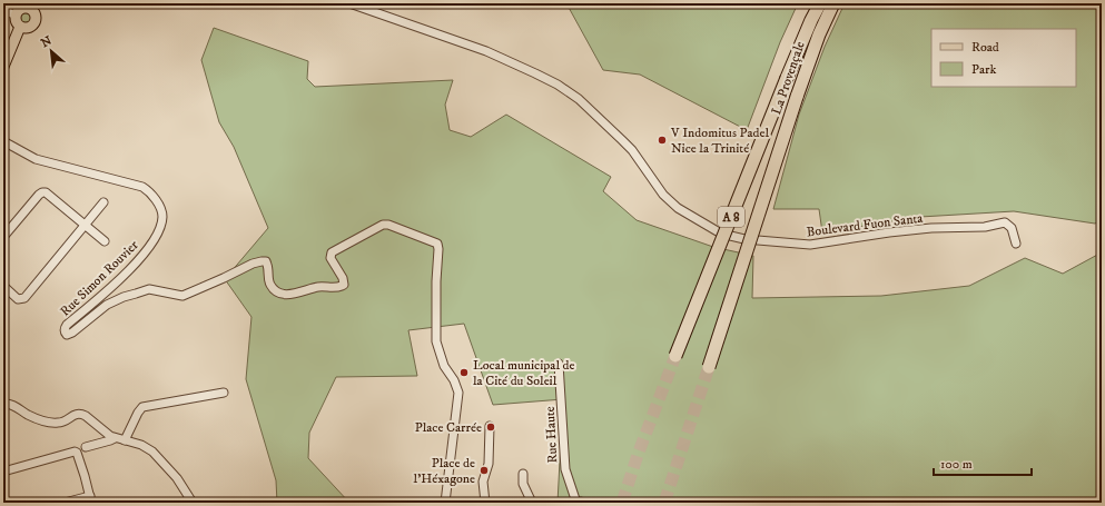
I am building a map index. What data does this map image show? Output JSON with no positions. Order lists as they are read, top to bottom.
{
  "streets": {
    "highway": ["La Provençale", "A 8"],
    "street": ["Boulevard Fuon Santa", "Rue Simon Rouvier", "Rue Haute"]
  },
  "places": [
    "V Indomitus Padel Nice la Trinité",
    "Local municipal de la Cité du Soleil",
    "Place Carrée",
    "Place de l'Héxagone"
  ],
  "legend": ["Road", "Park"],
  "scale_bar": "100 m",
  "north": "top left"
}
